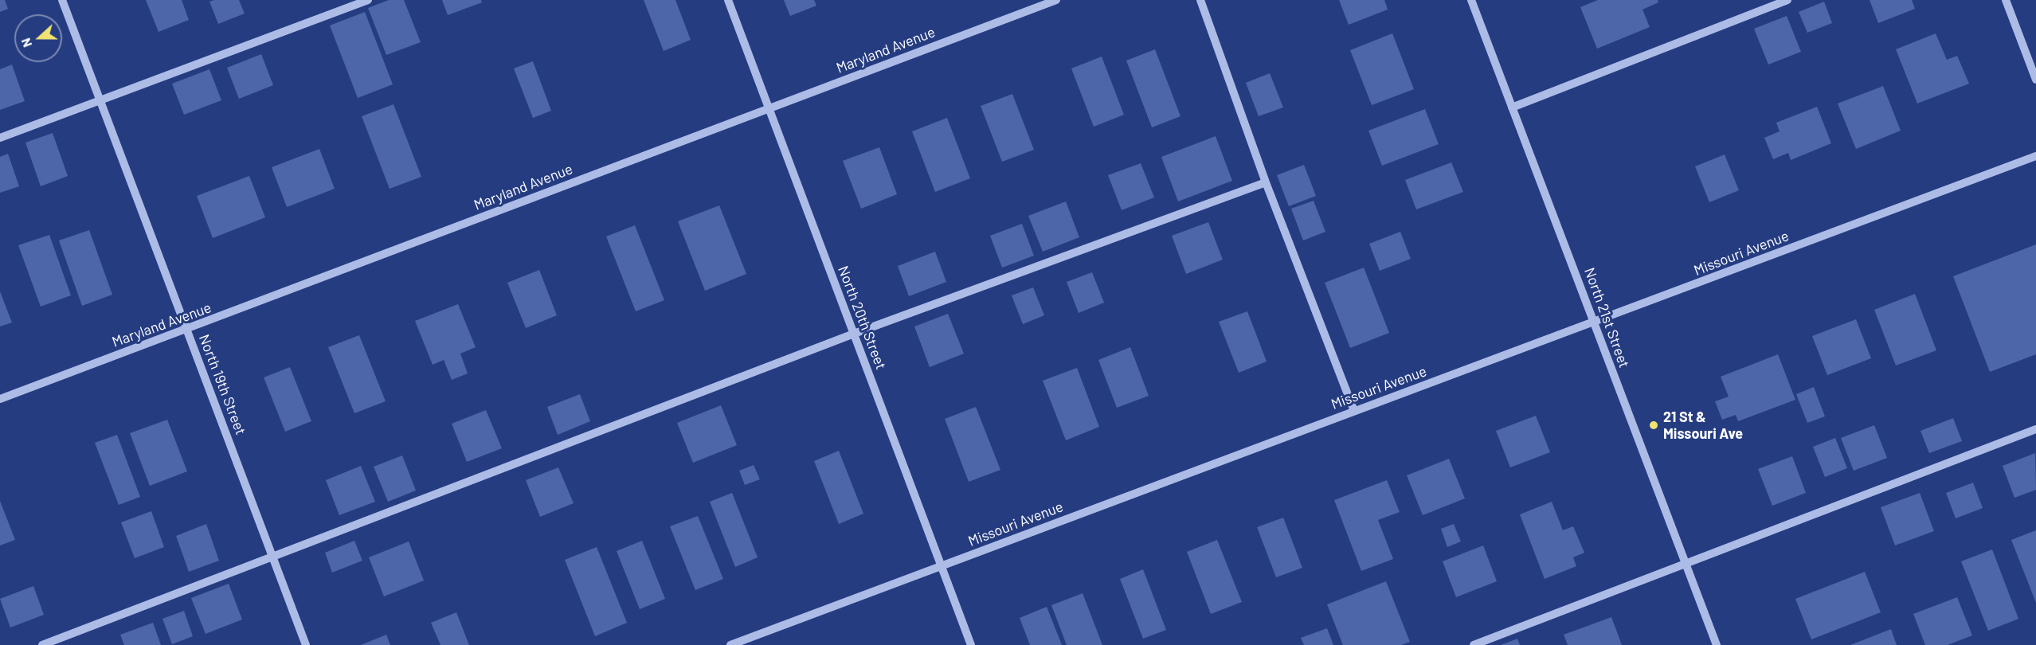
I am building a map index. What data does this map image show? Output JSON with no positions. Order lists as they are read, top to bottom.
{
  "streets": {
    "street": [
      "Maryland Avenue",
      "Missouri Avenue",
      "North 20th Street",
      "North 21st Street",
      "North 19th Street"
    ]
  },
  "crossings": [
    ["Maryland Avenue", "North 20th Street"],
    ["Maryland Avenue", "North 19th Street"],
    ["Missouri Avenue", "North 20th Street"],
    ["Missouri Avenue", "North 21st Street"]
  ],
  "places": ["21 St & Missouri Ave"],
  "north": "left"
}
